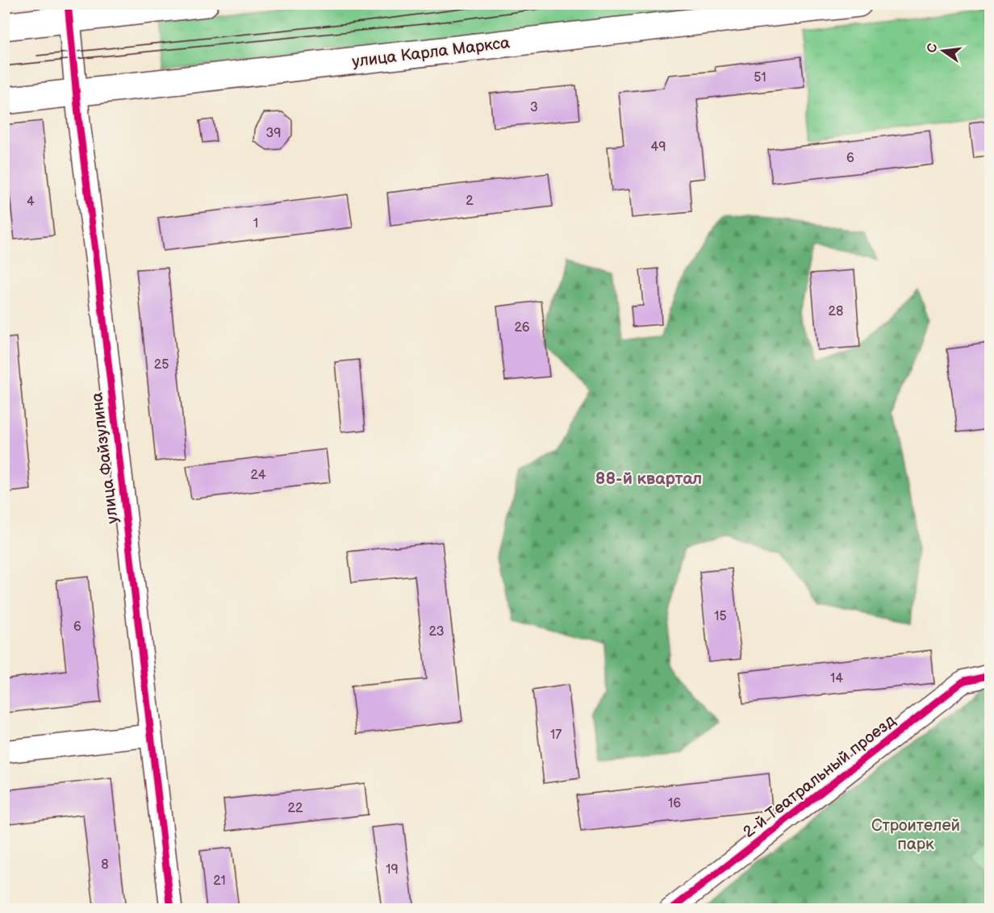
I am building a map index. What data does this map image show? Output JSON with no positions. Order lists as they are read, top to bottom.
{
  "streets": {
    "main road": ["улица Карла Маркса"],
    "street": ["улица Файзулина", "2-й Театральный проезд"]
  },
  "crossings": [
    ["улица Карла Маркса", "улица Файзулина"]
  ],
  "districts": ["88-й квартал"],
  "parks": ["Строителей парк"],
  "house_numbers": [
    "51",
    "3",
    "39",
    "49",
    "6",
    "2",
    "4",
    "1",
    "28",
    "26",
    "25",
    "24",
    "15",
    "6",
    "23",
    "14",
    "17",
    "16",
    "22",
    "8",
    "19",
    "21"
  ],
  "north": "left"
}
